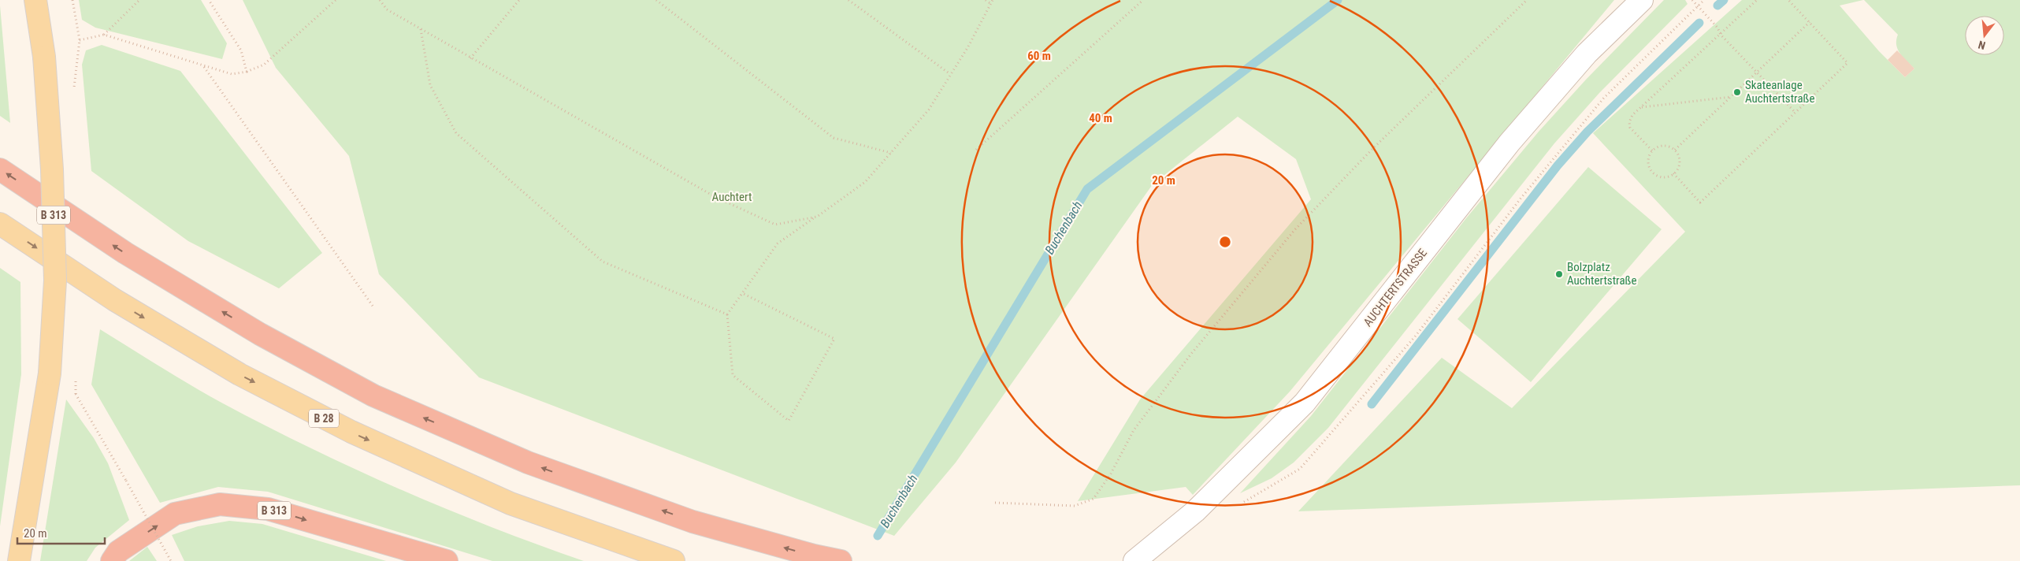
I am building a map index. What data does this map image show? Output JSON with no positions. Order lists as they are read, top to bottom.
{
  "streets": {
    "highway": ["B 313"],
    "main road": ["B 28"],
    "street": ["AUCHTERTSTRASSE"]
  },
  "water": ["Buchenbach"],
  "parks": ["Auchtert"],
  "places": ["Skateanlage Auchtertstraße", "Bolzplatz Auchtertstraße"],
  "scale_bar": "20 m",
  "north": "bottom",
  "rings": ["60 m", "40 m", "20 m"]
}
